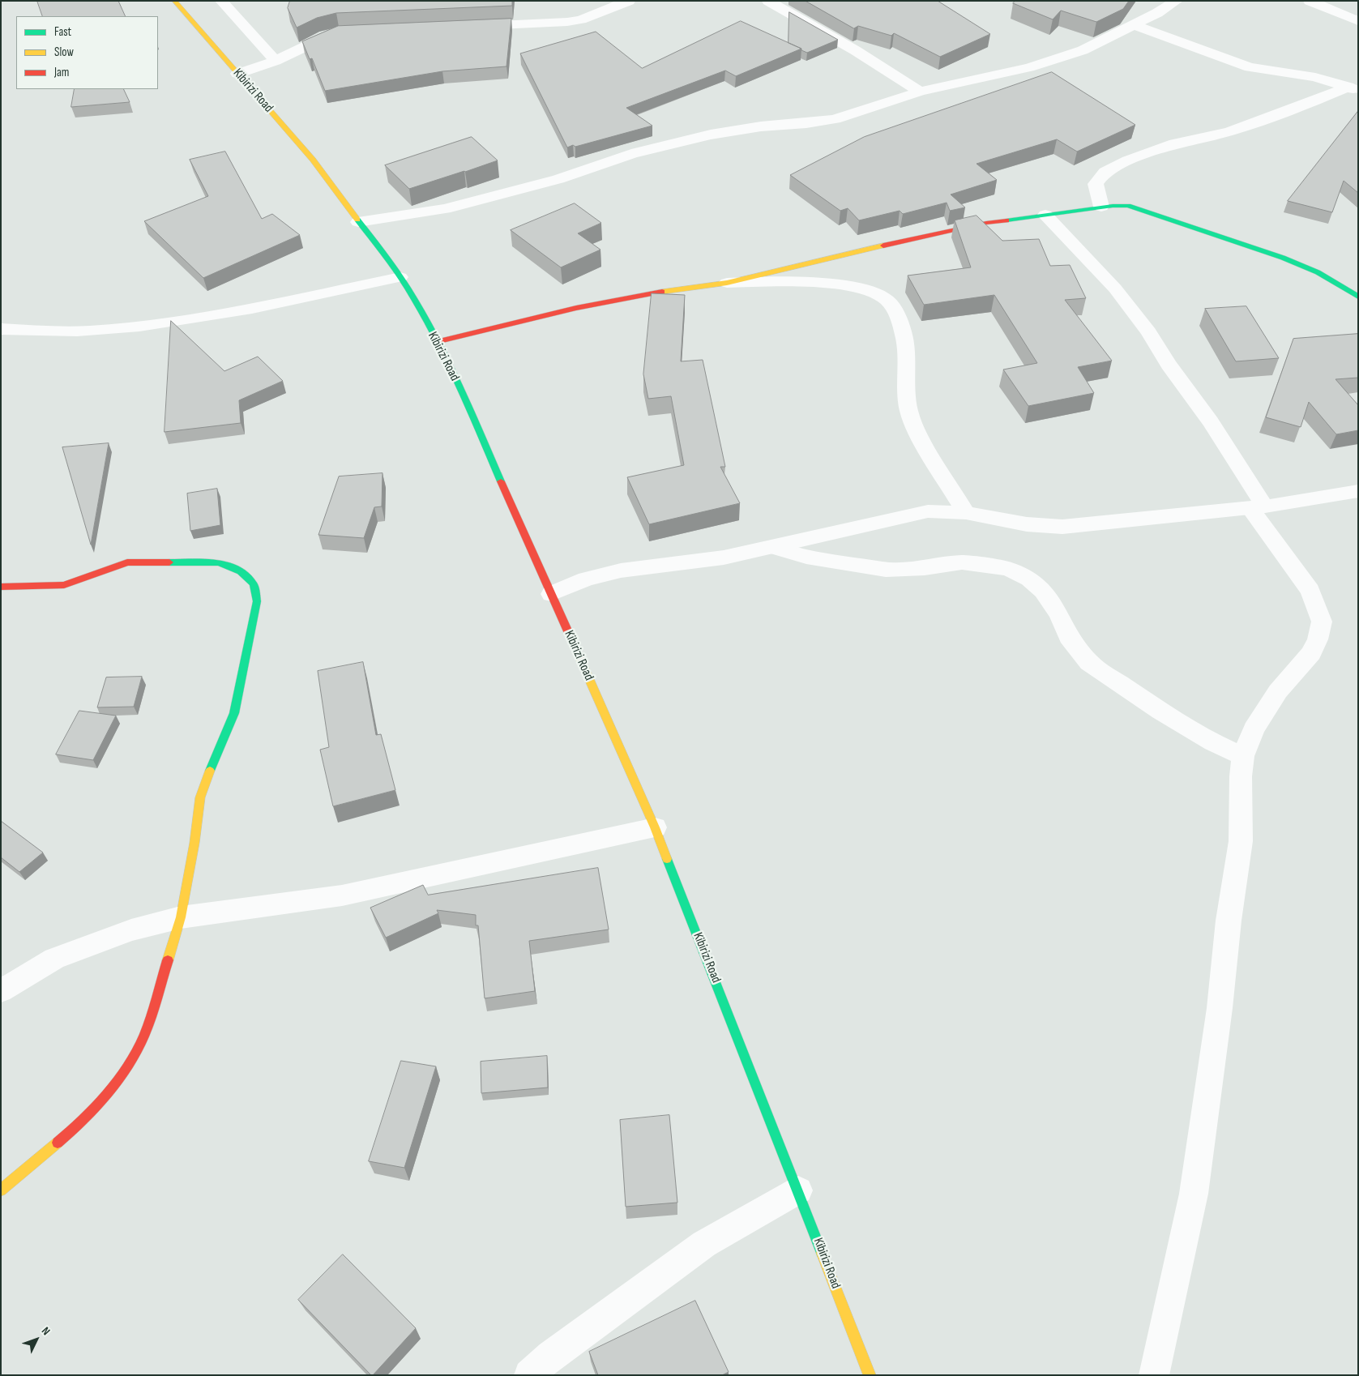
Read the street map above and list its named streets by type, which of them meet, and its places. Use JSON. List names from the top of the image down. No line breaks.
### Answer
{"streets":{"street":["Kibirizi Road"]},"legend":["Fast","Slow","Jam"],"north":"top right"}
